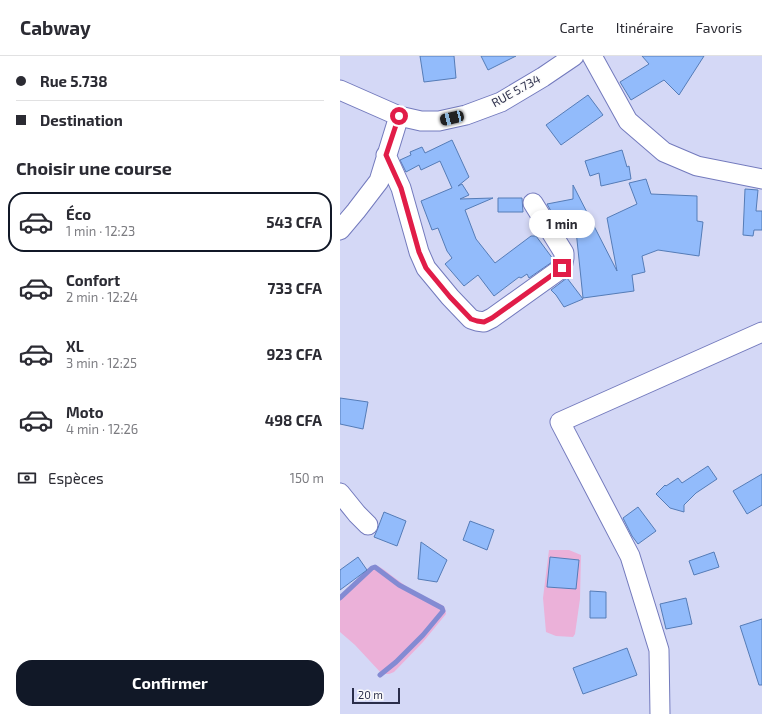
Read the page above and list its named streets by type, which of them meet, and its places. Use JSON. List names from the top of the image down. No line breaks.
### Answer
{"streets":{"street":["RUE 5.734"]},"scale_bar":"20 m","page":{"header":"Cabway","nav":["Carte","Itinéraire","Favoris"],"banner":["Rue 5.738","Destination"],"heading":"Choisir une course","list":[{"name":"Éco","note":"1 min · 12:23","value":"543 CFA"},{"name":"Confort","note":"2 min · 12:24","value":"733 CFA"},{"name":"XL","note":"3 min · 12:25","value":"923 CFA"},{"name":"Moto","note":"4 min · 12:26","value":"498 CFA"}],"bubble":"1 min","pay":["Espèces","150 m"],"buttons":"Confirmer","scale":"20 m"}}
